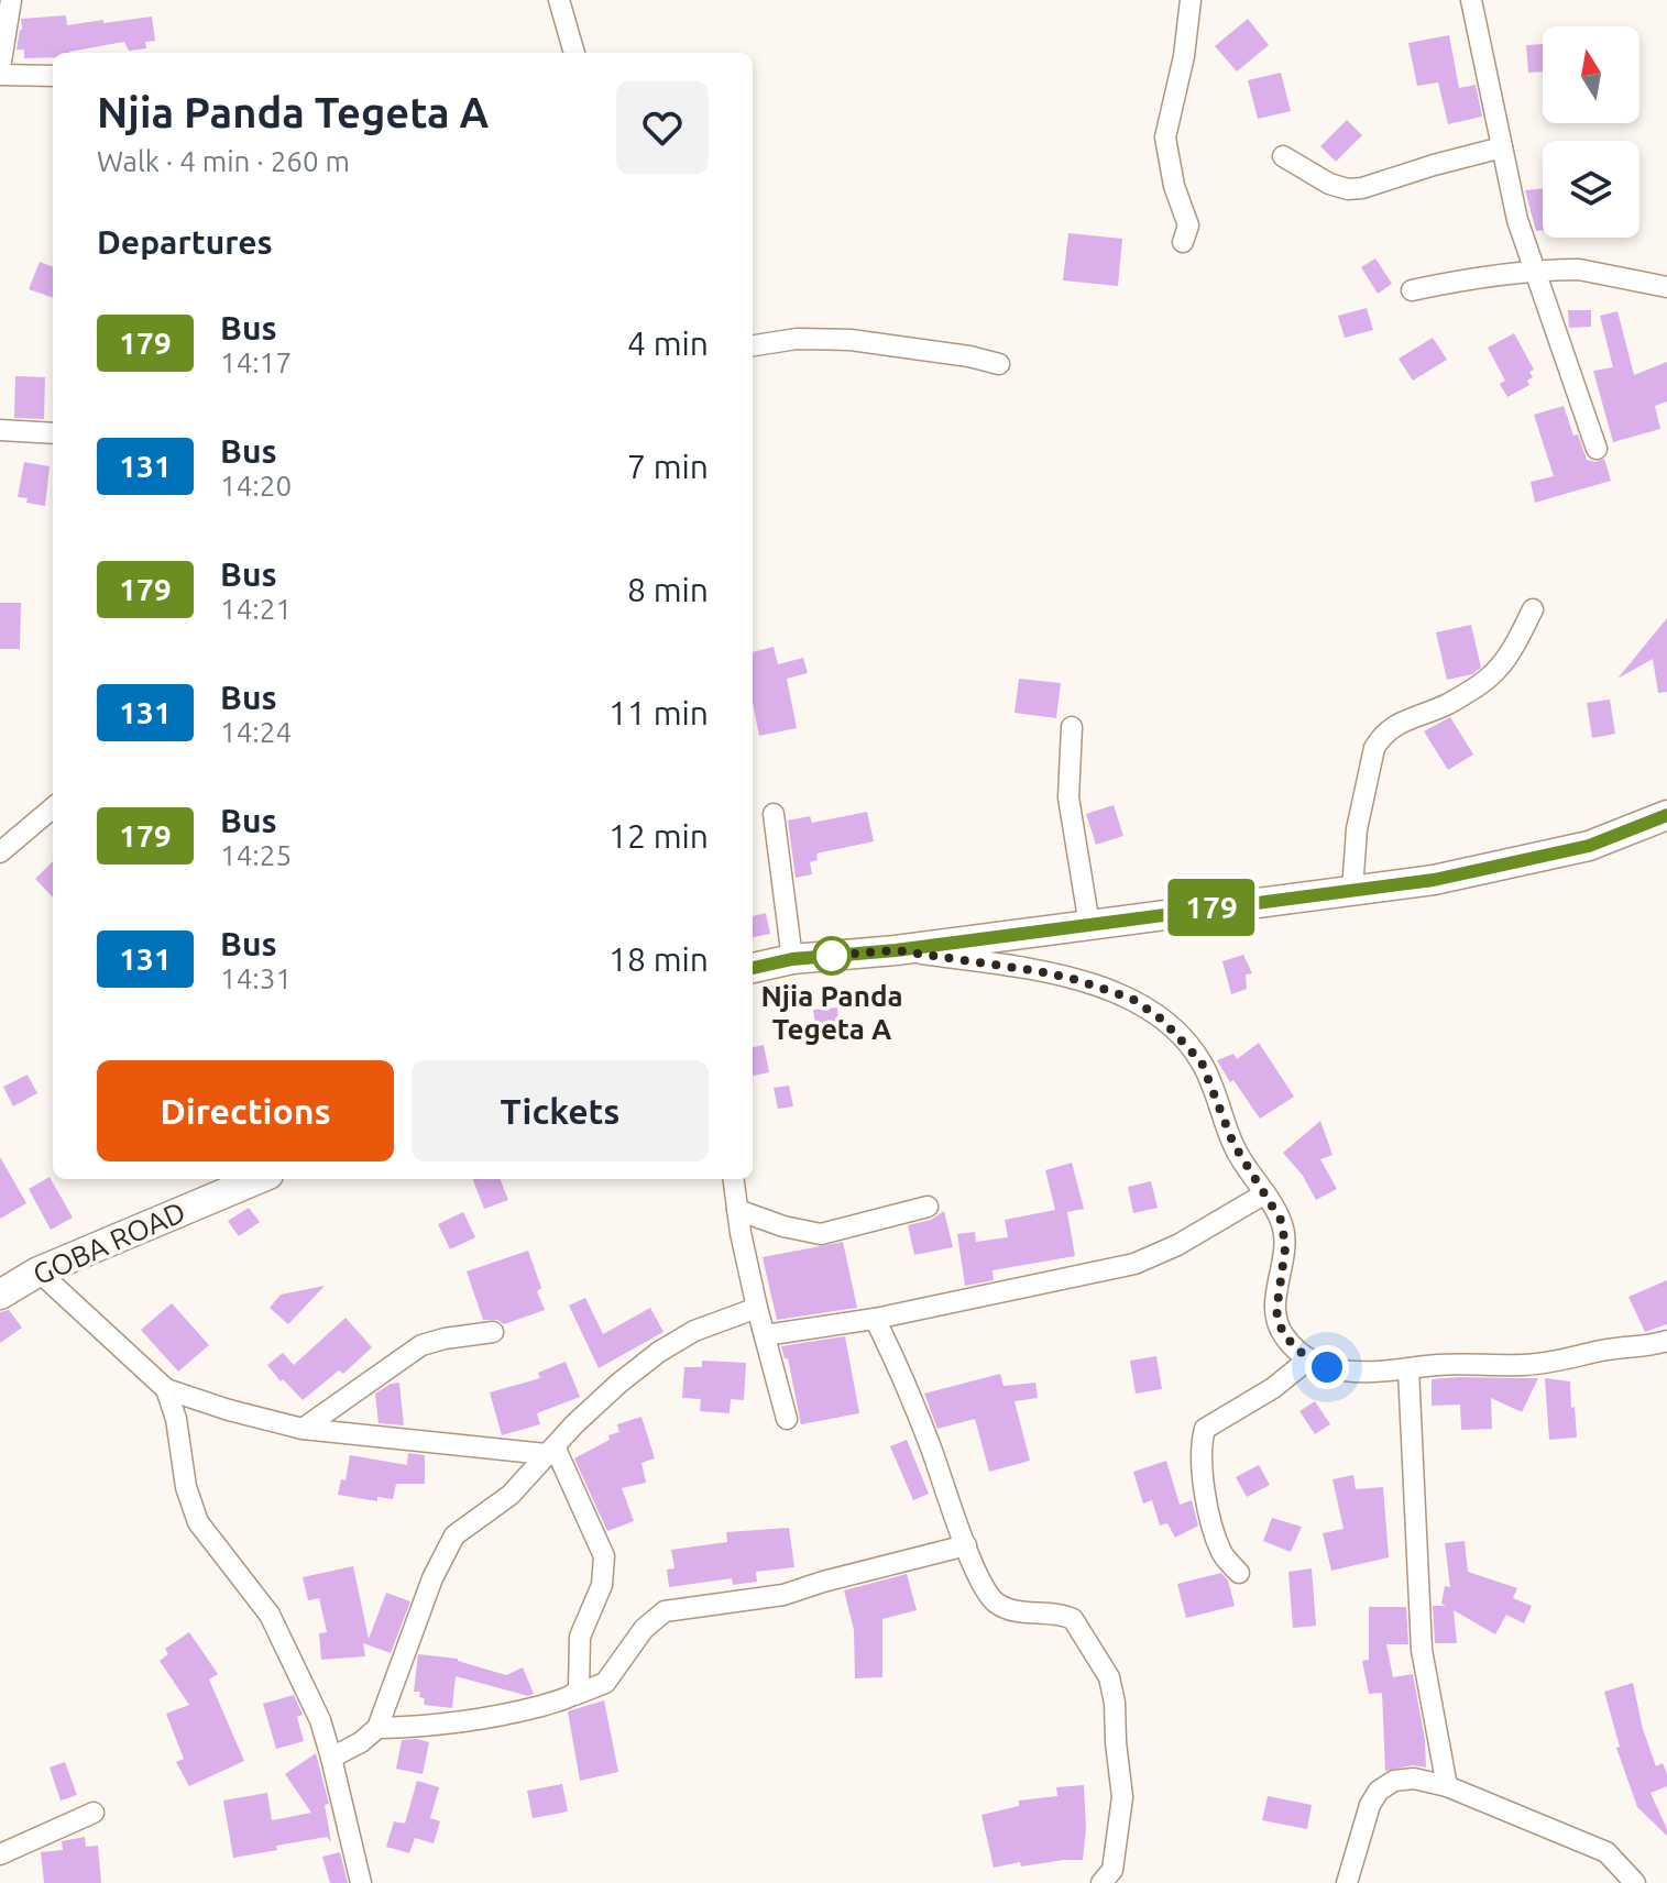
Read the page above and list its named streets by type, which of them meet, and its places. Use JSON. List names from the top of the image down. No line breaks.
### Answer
{"streets":{"main road":["GOBA ROAD"]},"places":["Njia Panda Tegeta A"],"lines":["bus line 179"],"north":"top","page":{"on_map":"179","heading":[["Njia Panda Tegeta A","Walk · 4 min · 260 m"],"Departures"],"list":[{"mark":"179","name":"Bus","note":"14:17","value":"4 min"},{"mark":"131","name":"Bus","note":"14:20","value":"7 min"},{"mark":"179","name":"Bus","note":"14:21","value":"8 min"},{"mark":"131","name":"Bus","note":"14:24","value":"11 min"},{"mark":"179","name":"Bus","note":"14:25","value":"12 min"},{"mark":"131","name":"Bus","note":"14:31","value":"18 min"}],"buttons":["Directions","Tickets"]}}
